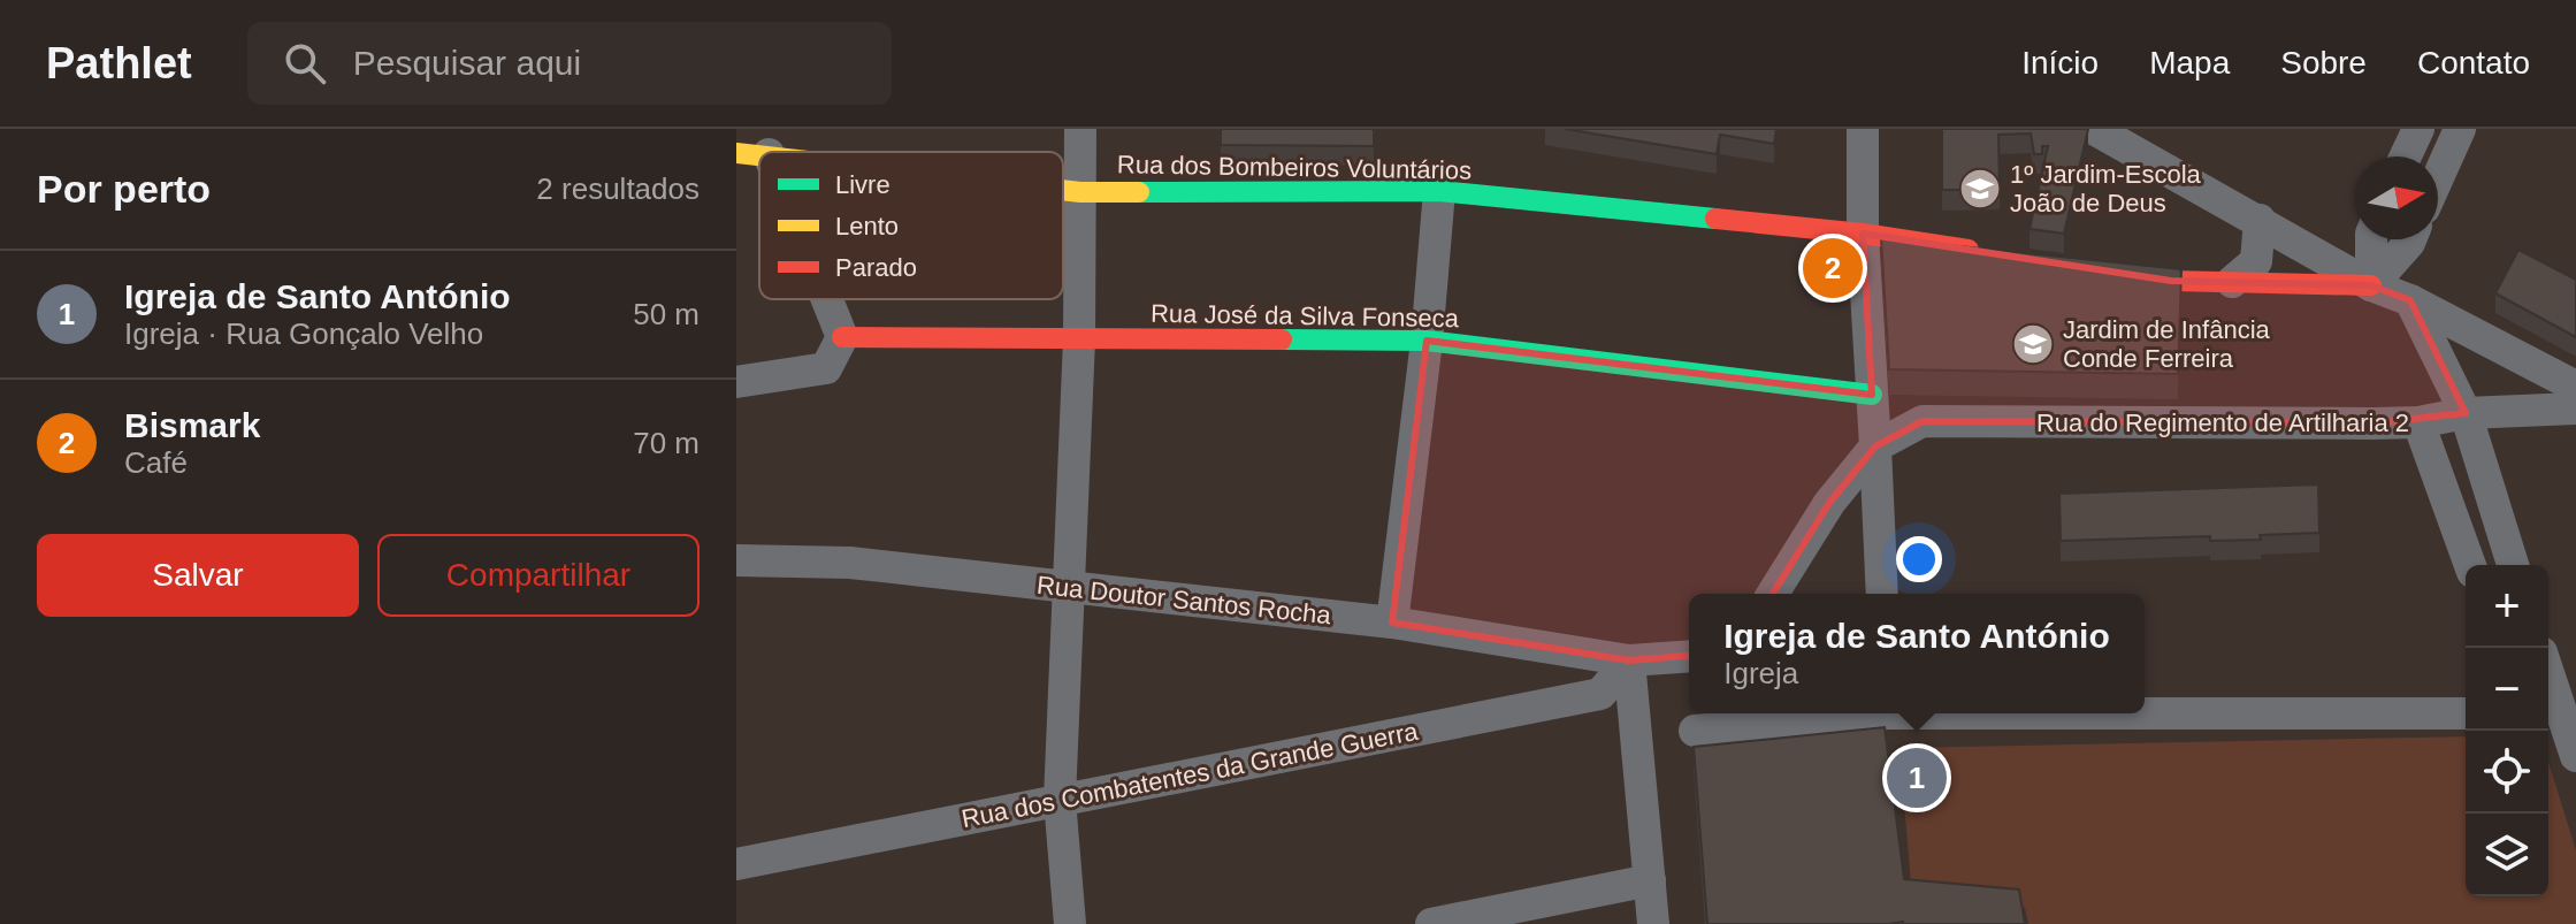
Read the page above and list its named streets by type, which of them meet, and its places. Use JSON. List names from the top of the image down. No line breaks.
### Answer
{"streets":{"street":["Rua dos Bombeiros Voluntários","Rua José da Silva Fonseca","Rua do Regimento de Artilharia 2","Rua Doutor Santos Rocha","Rua dos Combatentes da Grande Guerra"]},"crossings":[["Rua Doutor Santos Rocha","Rua dos Combatentes da Grande Guerra"]],"places":{"school or university":["1º Jardim-Escola João de Deus","Jardim de Infância Conde Ferreira"]},"legend":["Livre","Lento","Parado"],"north":"right","page":{"header":"Pathlet","search":"Pesquisar aqui","nav":["Início","Mapa","Sobre","Contato"],"heading":["Por perto","2 resultados"],"pins":["2","1"],"list":[{"mark":"1","name":"Igreja de Santo António","note":"Igreja · Rua Gonçalo Velho","value":"50 m"},{"mark":"2","name":"Bismark","note":"Café","value":"70 m"}],"buttons":["Salvar","Compartilhar"],"map_buttons":["+","−"],"popup":["Igreja de Santo António","Igreja"]}}
